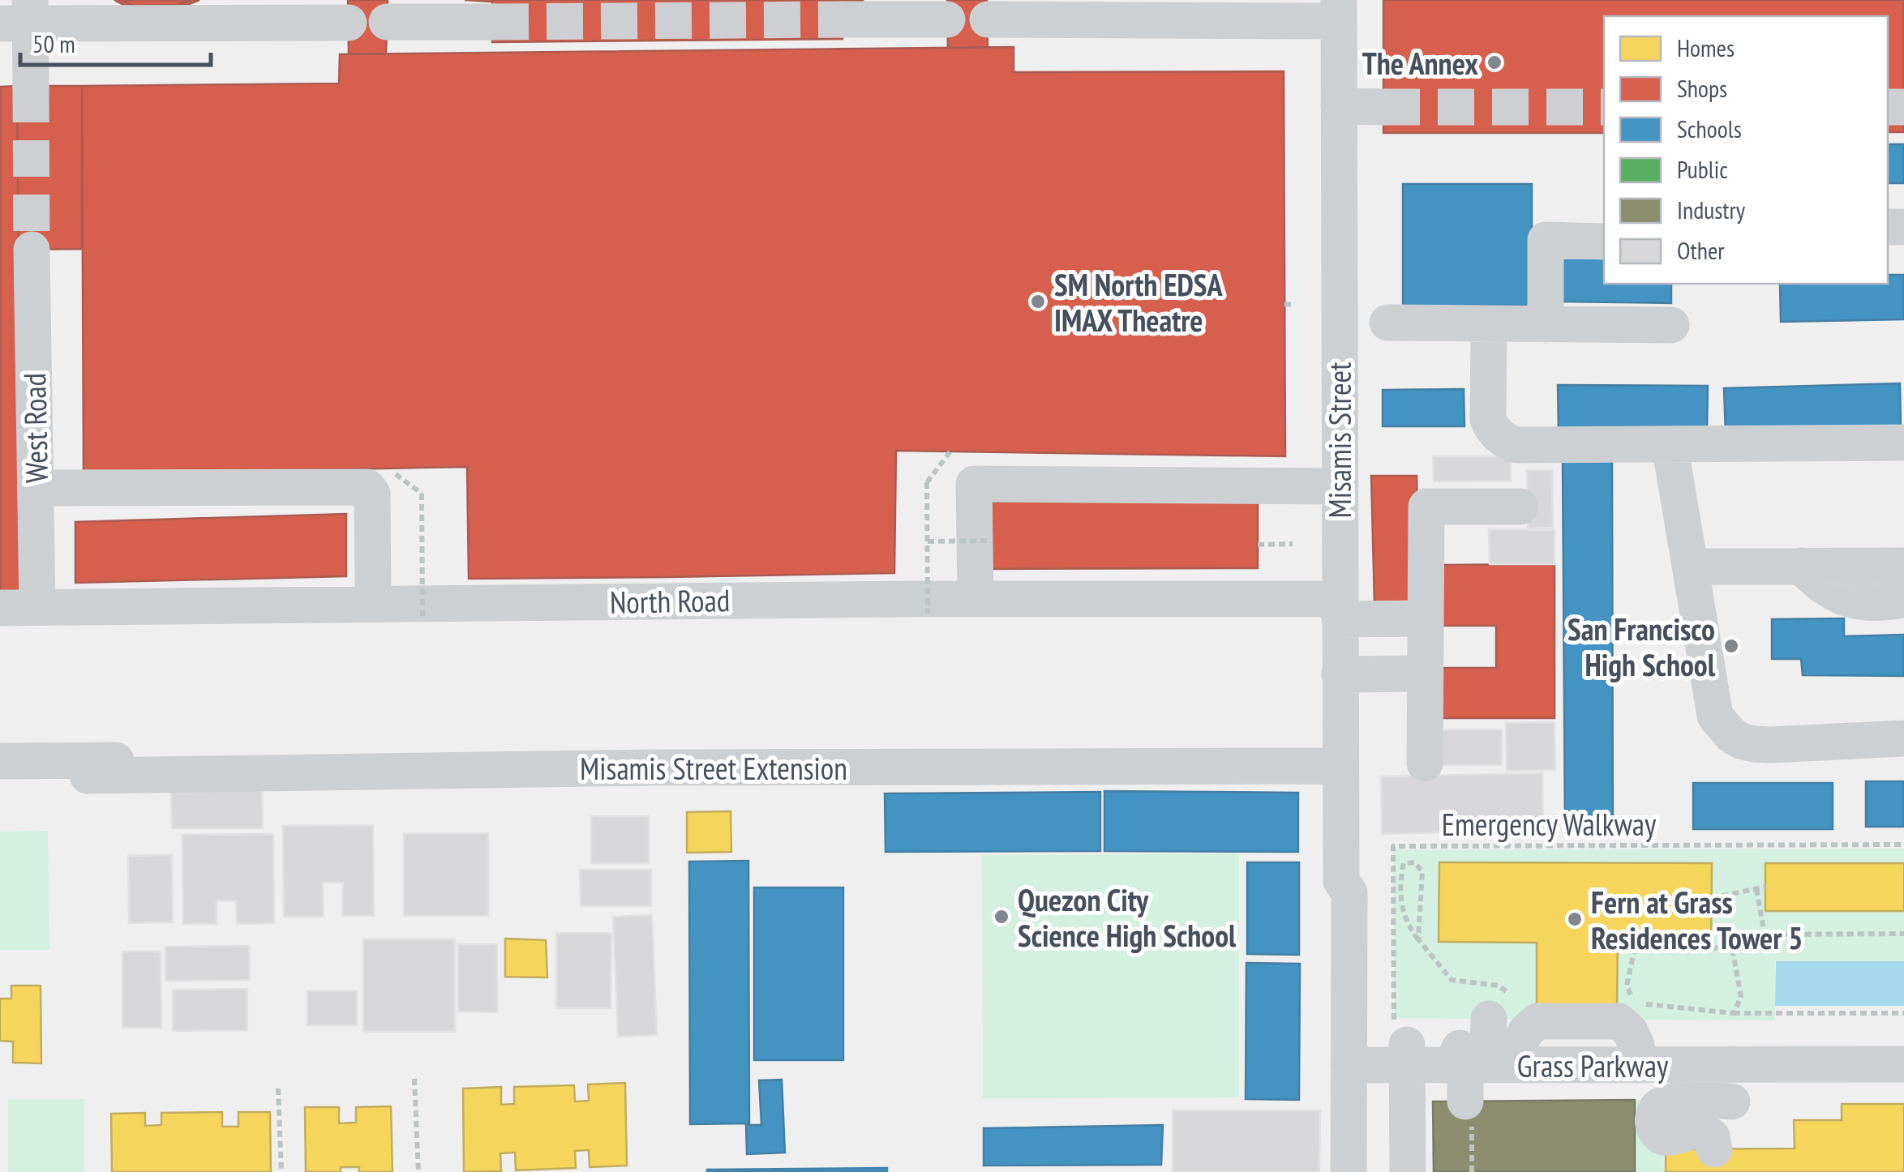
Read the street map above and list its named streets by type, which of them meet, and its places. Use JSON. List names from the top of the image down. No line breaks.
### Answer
{"streets":{"street":["West Road","Misamis Street","North Road","Misamis Street Extension","Grass Parkway"],"path":["Emergency Walkway"]},"crossings":[["West Road","North Road"],["Misamis Street","North Road"],["Misamis Street","Misamis Street Extension"],["Misamis Street","Grass Parkway"],["Emergency Walkway","Grass Parkway"]],"places":["The Annex","SM North EDSA IMAX Theatre","San Francisco High School","Quezon City Science High School","Fern at Grass Residences Tower 5"],"legend":["Homes","Shops","Schools","Public","Industry","Other"],"scale_bar":"50 m"}
